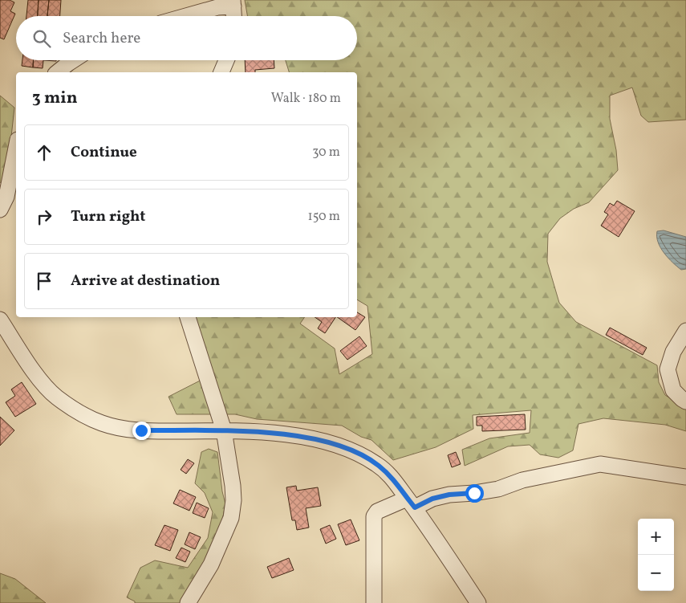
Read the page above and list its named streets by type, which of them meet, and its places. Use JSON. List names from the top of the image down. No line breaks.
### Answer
{"page":{"search":"Search here","heading":["3 min","Walk · 180 m"],"list":[["Continue","30 m"],["Turn right","150 m"],"Arrive at destination"],"map_buttons":["+","−"]}}
